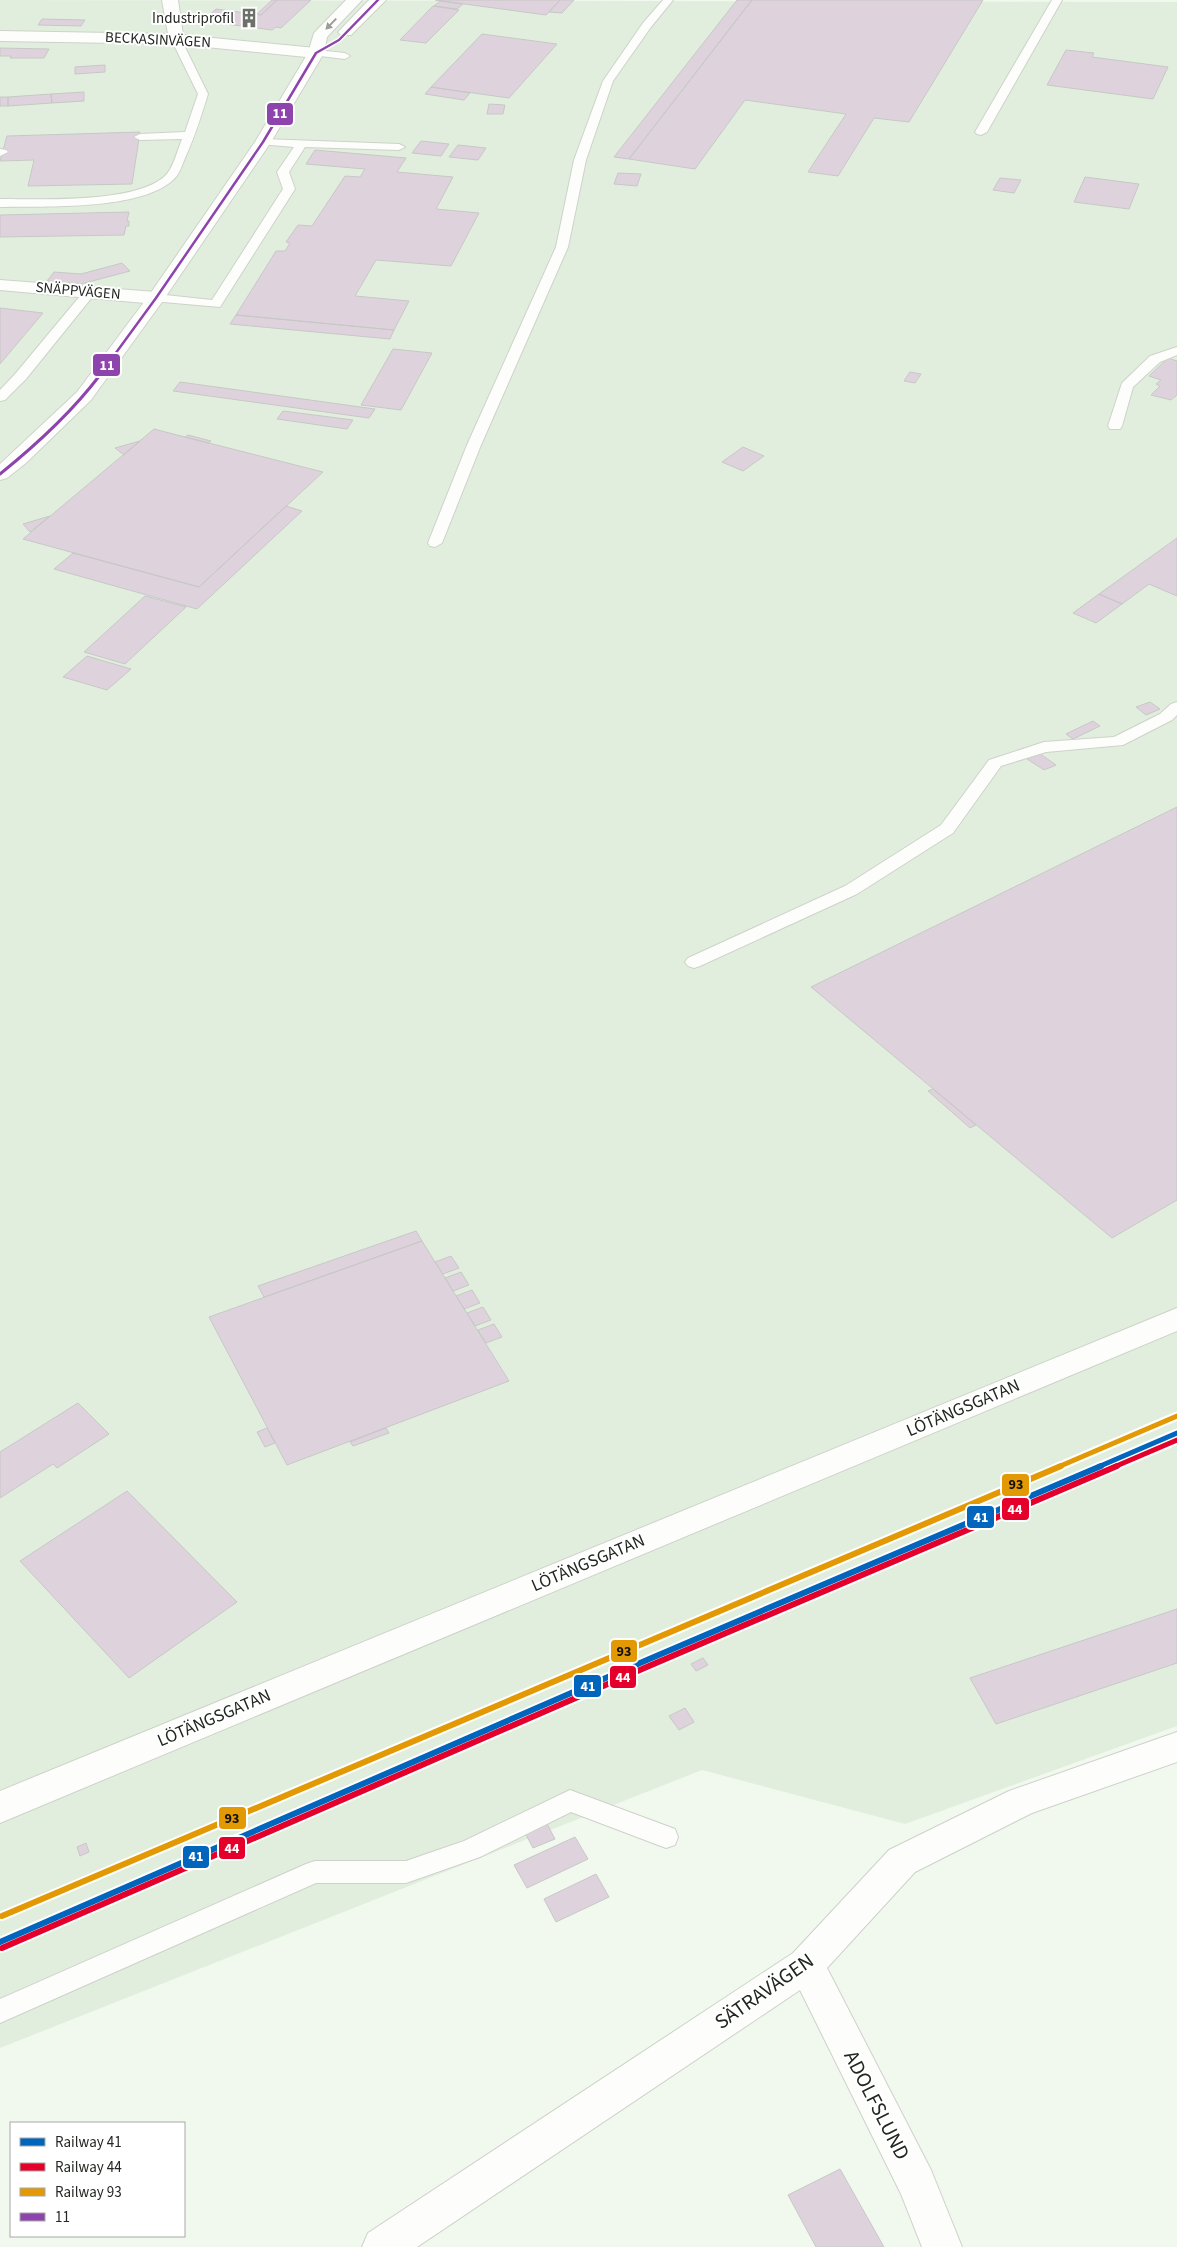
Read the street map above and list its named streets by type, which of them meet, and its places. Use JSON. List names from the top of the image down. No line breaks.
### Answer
{"streets":{"street":["BECKASINVÄGEN","SNÄPPVÄGEN","LÖTÄNGSGATAN","SÄTRAVÄGEN","ADOLFSLUND"]},"crossings":[["SÄTRAVÄGEN","ADOLFSLUND"]],"places":{"building":["Industriprofil"]},"lines":["transit line 11","rail line 93","rail line 41","rail line 44"],"legend":["Railway 41","Railway 44","Railway 93","11"]}
